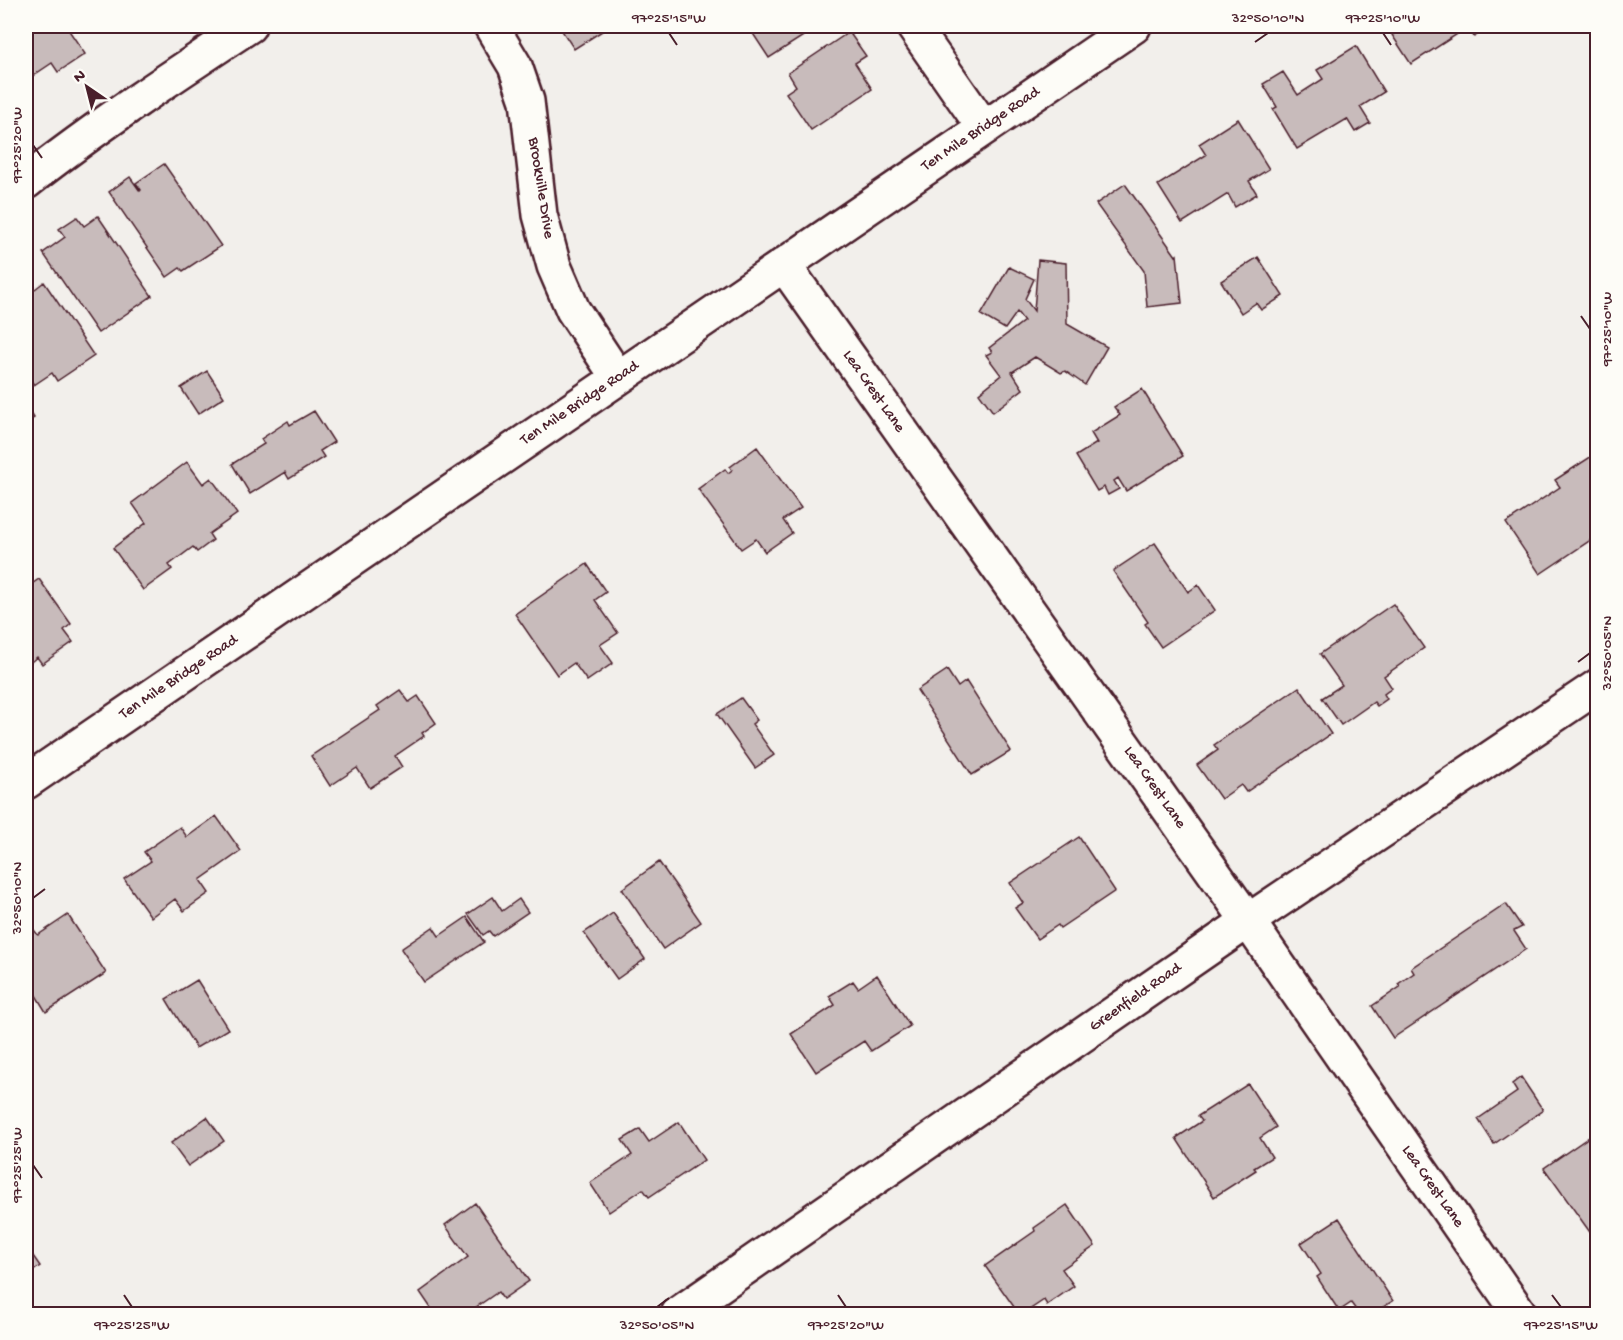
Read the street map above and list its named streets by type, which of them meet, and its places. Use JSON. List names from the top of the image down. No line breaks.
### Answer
{"streets":{"street":["Ten Mile Bridge Road","Brookville Drive","Lea Crest Lane","Greenfield Road"]},"crossings":[["Ten Mile Bridge Road","Brookville Drive"],["Ten Mile Bridge Road","Lea Crest Lane"],["Lea Crest Lane","Greenfield Road"]],"north":"top left","coordinates":["97°25'15\"W","32°50'10\"N","97°25'10\"W","97°25'20\"W","32°50'05\"N","97°25'25\"W"]}
